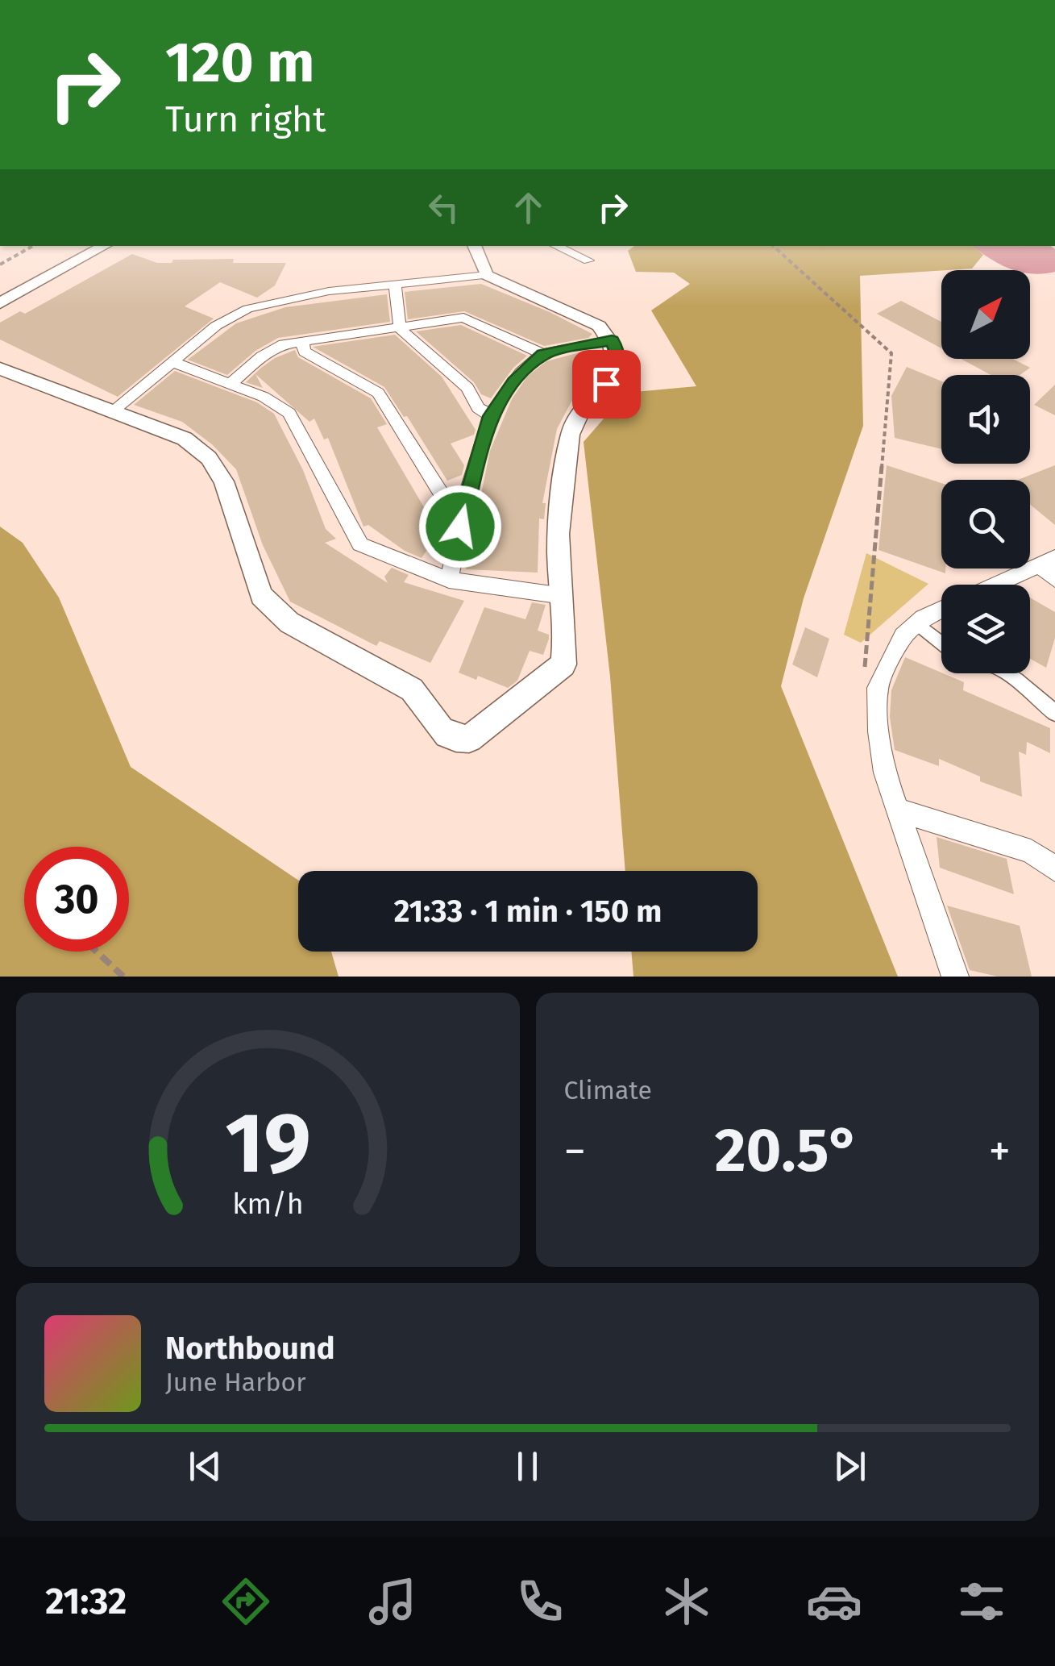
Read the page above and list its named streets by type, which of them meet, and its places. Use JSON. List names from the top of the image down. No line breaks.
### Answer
{"north":"top right","page":{"turn":["120 m","Turn right"],"limit":"30","trip":"21:33 · 1 min · 150 m","tile":"Climate","heat":["−","20.5°","+"],"song":["Northbound","June Harbor"],"tabs":"21:32","gauge":["19","km/h"]}}
